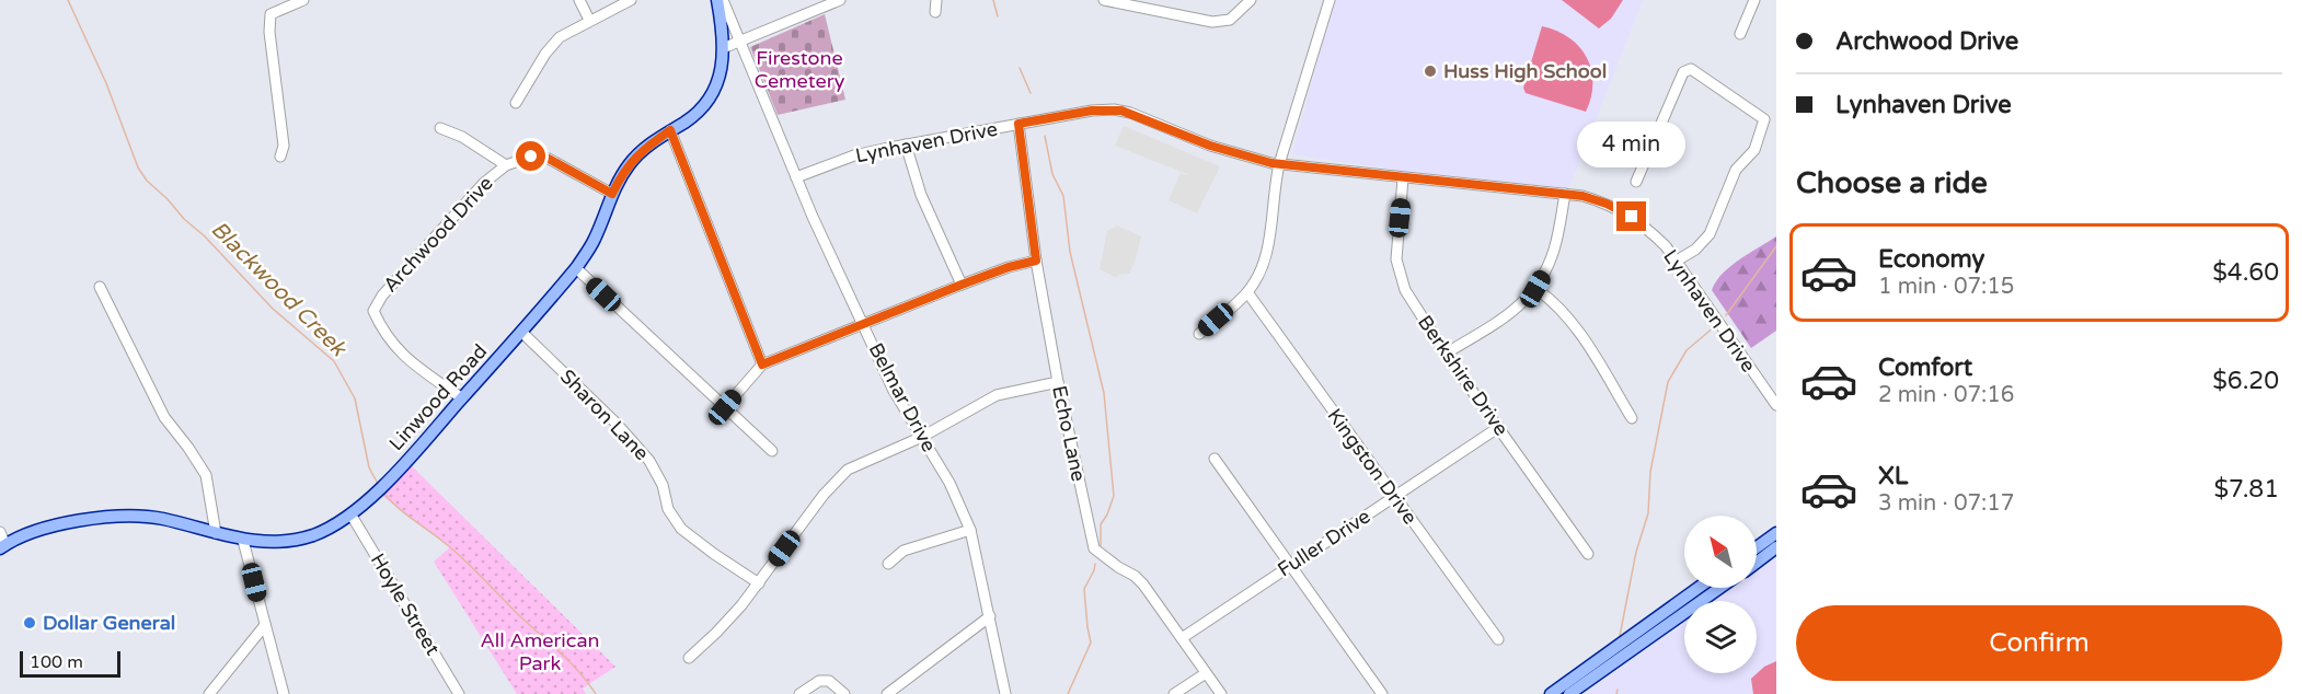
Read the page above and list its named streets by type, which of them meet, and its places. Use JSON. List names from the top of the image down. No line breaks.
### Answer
{"streets":{"main road":["Linwood Road"],"street":["Lynhaven Drive","Archwood Drive","Berkshire Drive","Belmar Drive","Sharon Lane","Echo Lane","Kingston Drive","Fuller Drive","Hoyle Street"]},"crossings":[["Lynhaven Drive","Berkshire Drive"],["Lynhaven Drive","Belmar Drive"],["Lynhaven Drive","Echo Lane"],["Archwood Drive","Linwood Road"],["Berkshire Drive","Fuller Drive"],["Linwood Road","Sharon Lane"],["Linwood Road","Hoyle Street"],["Echo Lane","Fuller Drive"],["Kingston Drive","Fuller Drive"]],"water":["Blackwood Creek"],"parks":["Firestone Cemetery","All American Park"],"places":["Huss High School","Dollar General"],"scale_bar":"100 m","north":"top left","page":{"banner":["Archwood Drive","Lynhaven Drive"],"bubble":"4 min","heading":"Choose a ride","list":[{"name":"Economy","note":"1 min · 07:15","value":"$4.60"},{"name":"Comfort","note":"2 min · 07:16","value":"$6.20"},{"name":"XL","note":"3 min · 07:17","value":"$7.81"}],"buttons":"Confirm","scale":"100 m"}}
